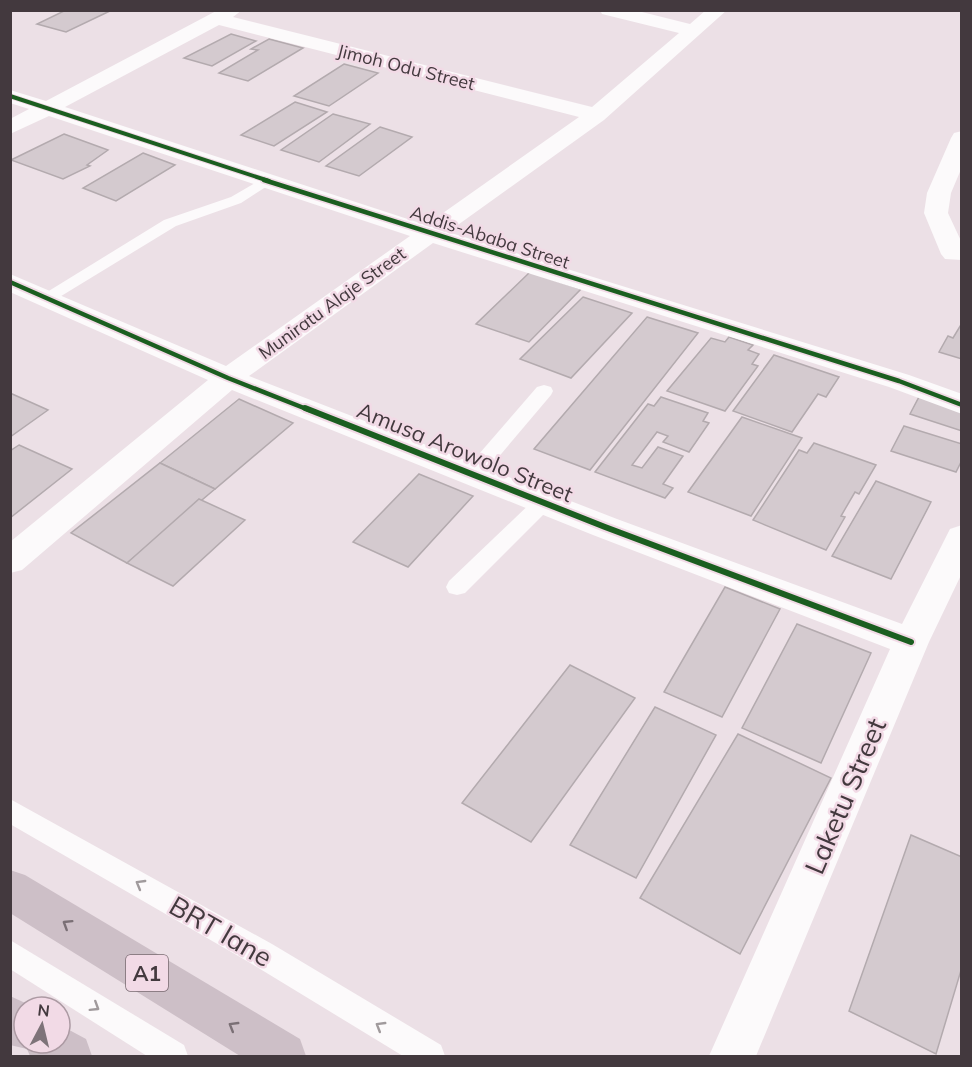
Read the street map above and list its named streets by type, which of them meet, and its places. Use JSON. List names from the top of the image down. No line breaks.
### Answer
{"streets":{"highway":["A1"],"street":["Jimoh Odu Street","Addis-Ababa Street","Muniratu Alaje Street","Amusa Arowolo Street","Laketu Street"],"lane":["BRT lane"]},"crossings":[["Jimoh Odu Street","Addis-Ababa Street"],["Jimoh Odu Street","Muniratu Alaje Street"],["Addis-Ababa Street","Muniratu Alaje Street"],["Muniratu Alaje Street","Amusa Arowolo Street"],["Amusa Arowolo Street","Laketu Street"]],"north":"top"}
